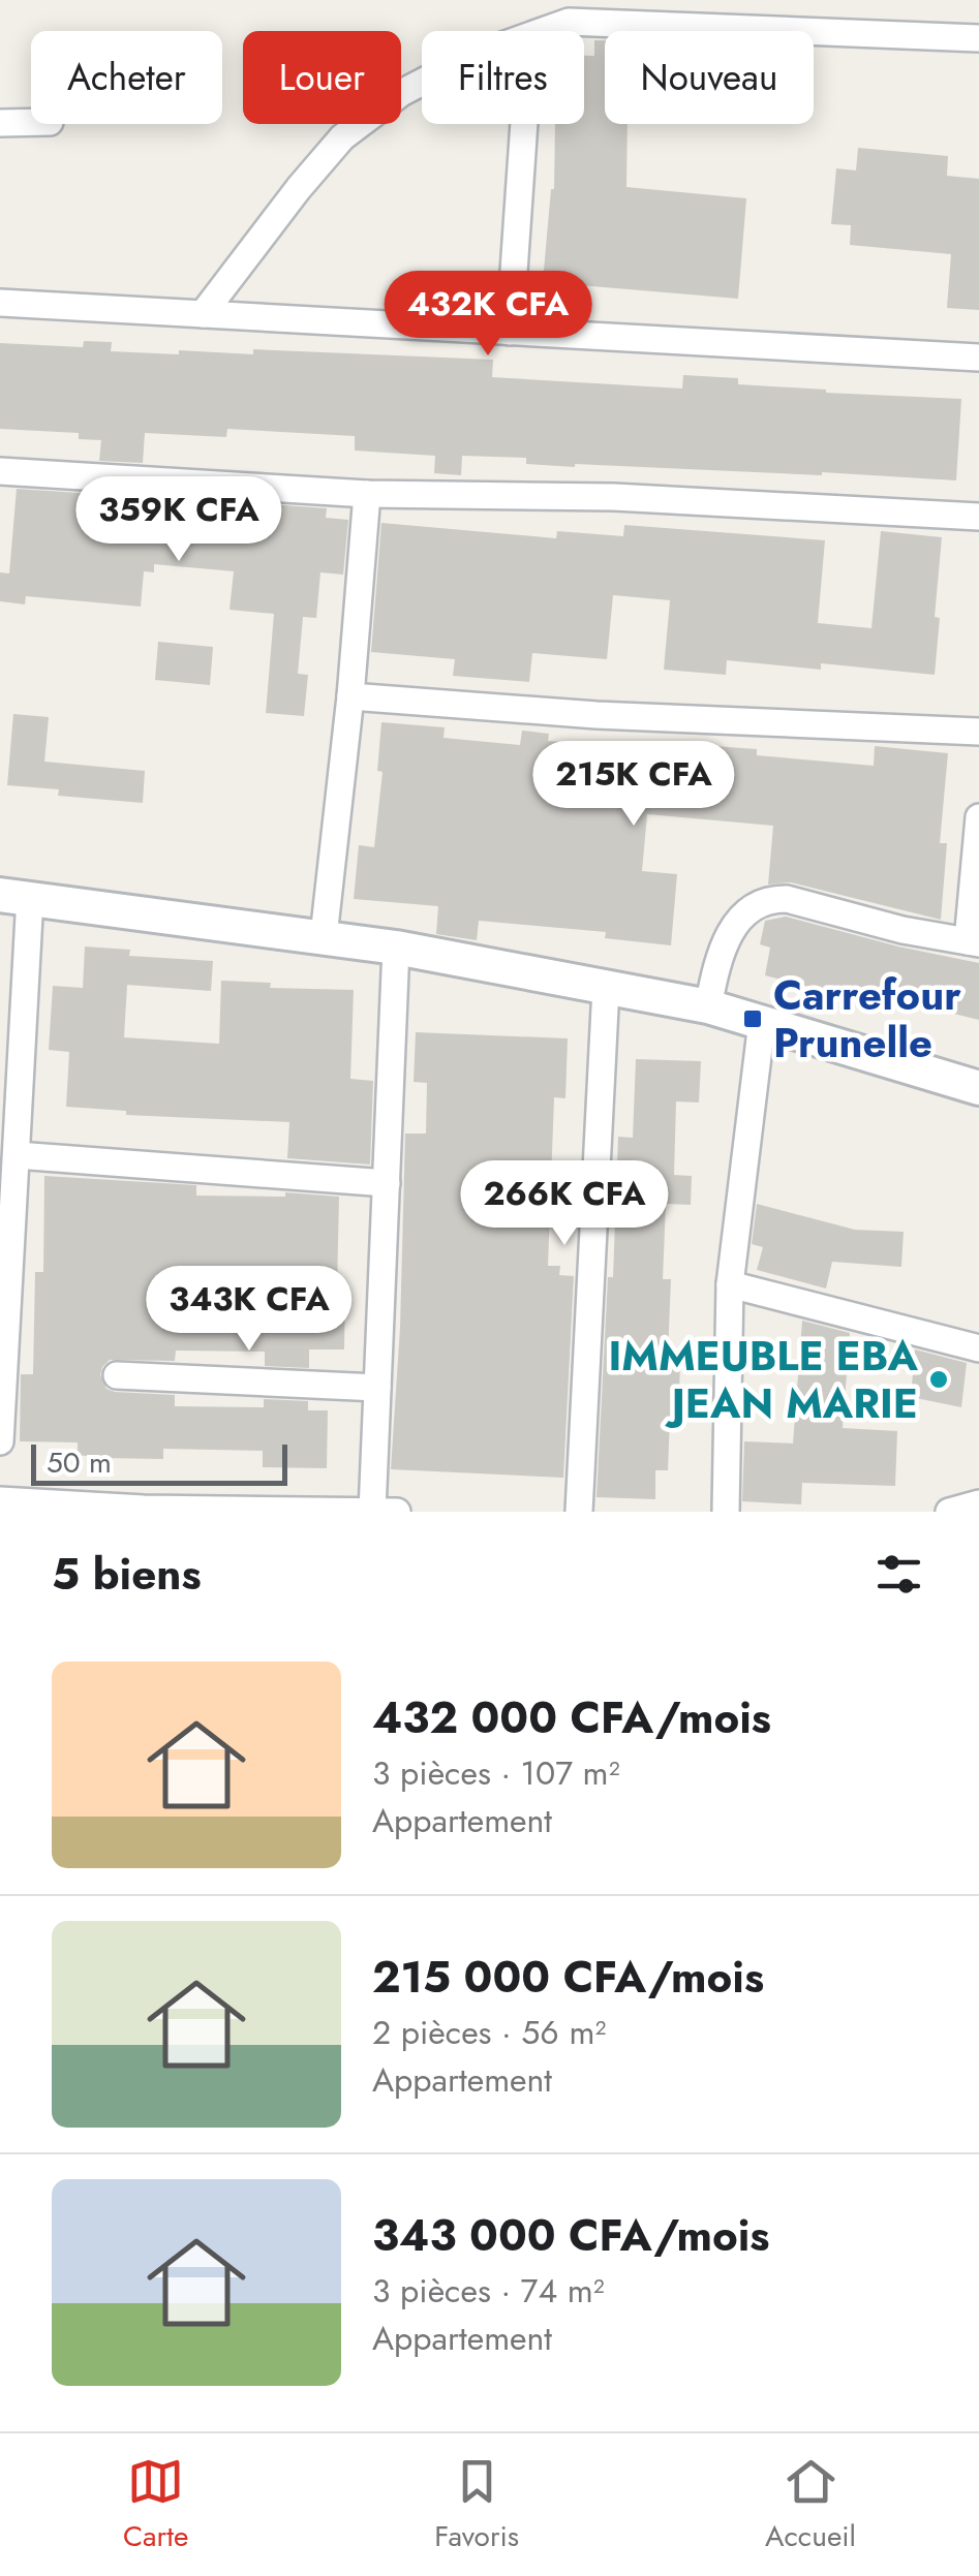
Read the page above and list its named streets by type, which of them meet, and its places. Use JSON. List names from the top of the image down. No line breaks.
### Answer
{"places":{"transit":["Carrefour Prunelle"],"other":["IMMEUBLE EBA JEAN MARIE"]},"scale_bar":"50 m","page":{"chip":["Acheter","Louer","Filtres","Nouveau"],"price":["432K CFA","359K CFA","215K CFA","266K CFA","343K CFA"],"scale":"50 m","heading":"5 biens","list":[{"name":"432 000 CFA/mois","note":"3 pièces · 107 m² · Appartement"},{"name":"215 000 CFA/mois","note":"2 pièces · 56 m² · Appartement"},{"name":"343 000 CFA/mois","note":"3 pièces · 74 m² · Appartement"}],"tabs":["Carte","Favoris","Accueil"]}}
